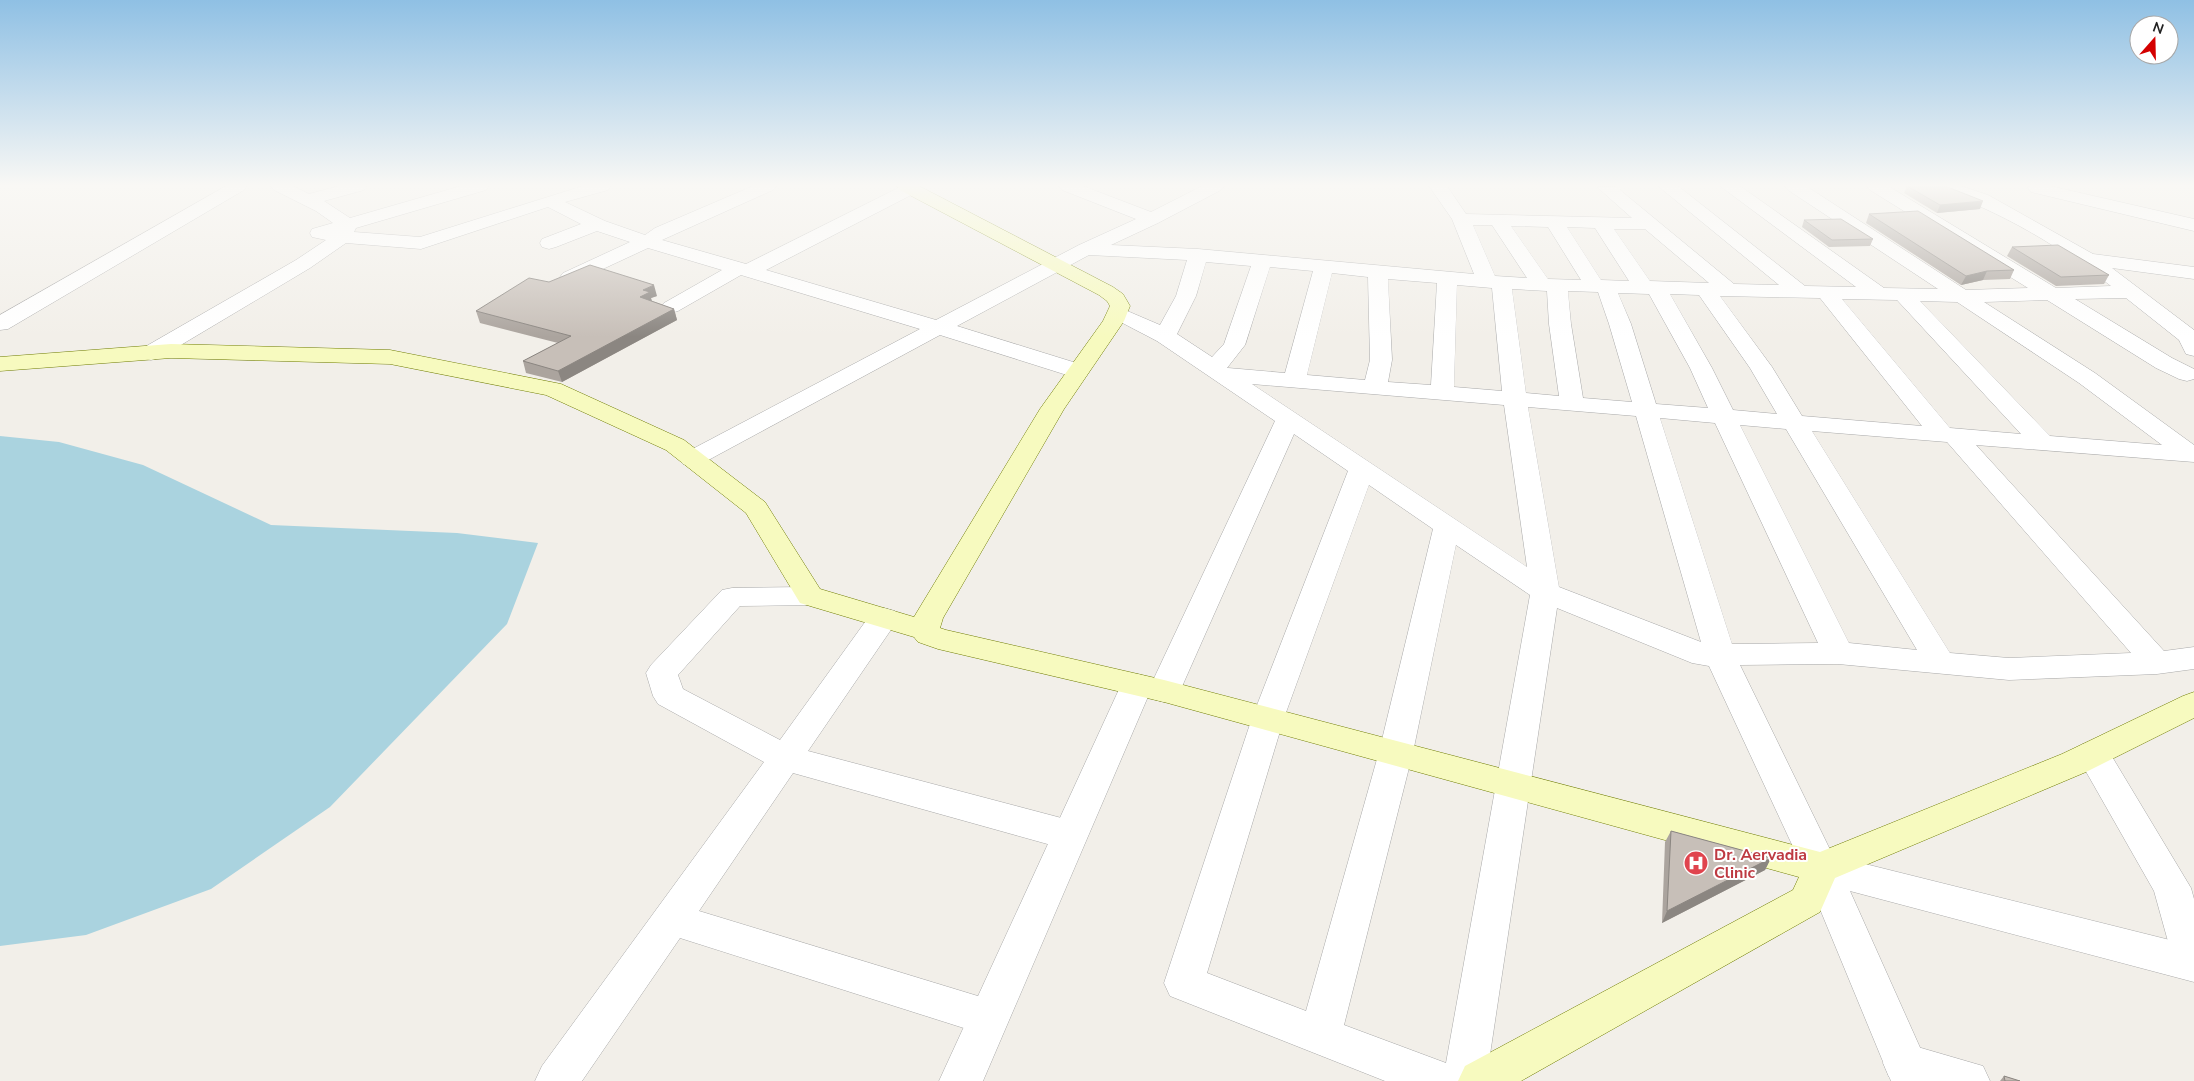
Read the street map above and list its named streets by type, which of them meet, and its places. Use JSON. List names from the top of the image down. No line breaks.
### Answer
{"places":{"hospital":["Dr. Aervadia Clinic"]},"north":"top"}
